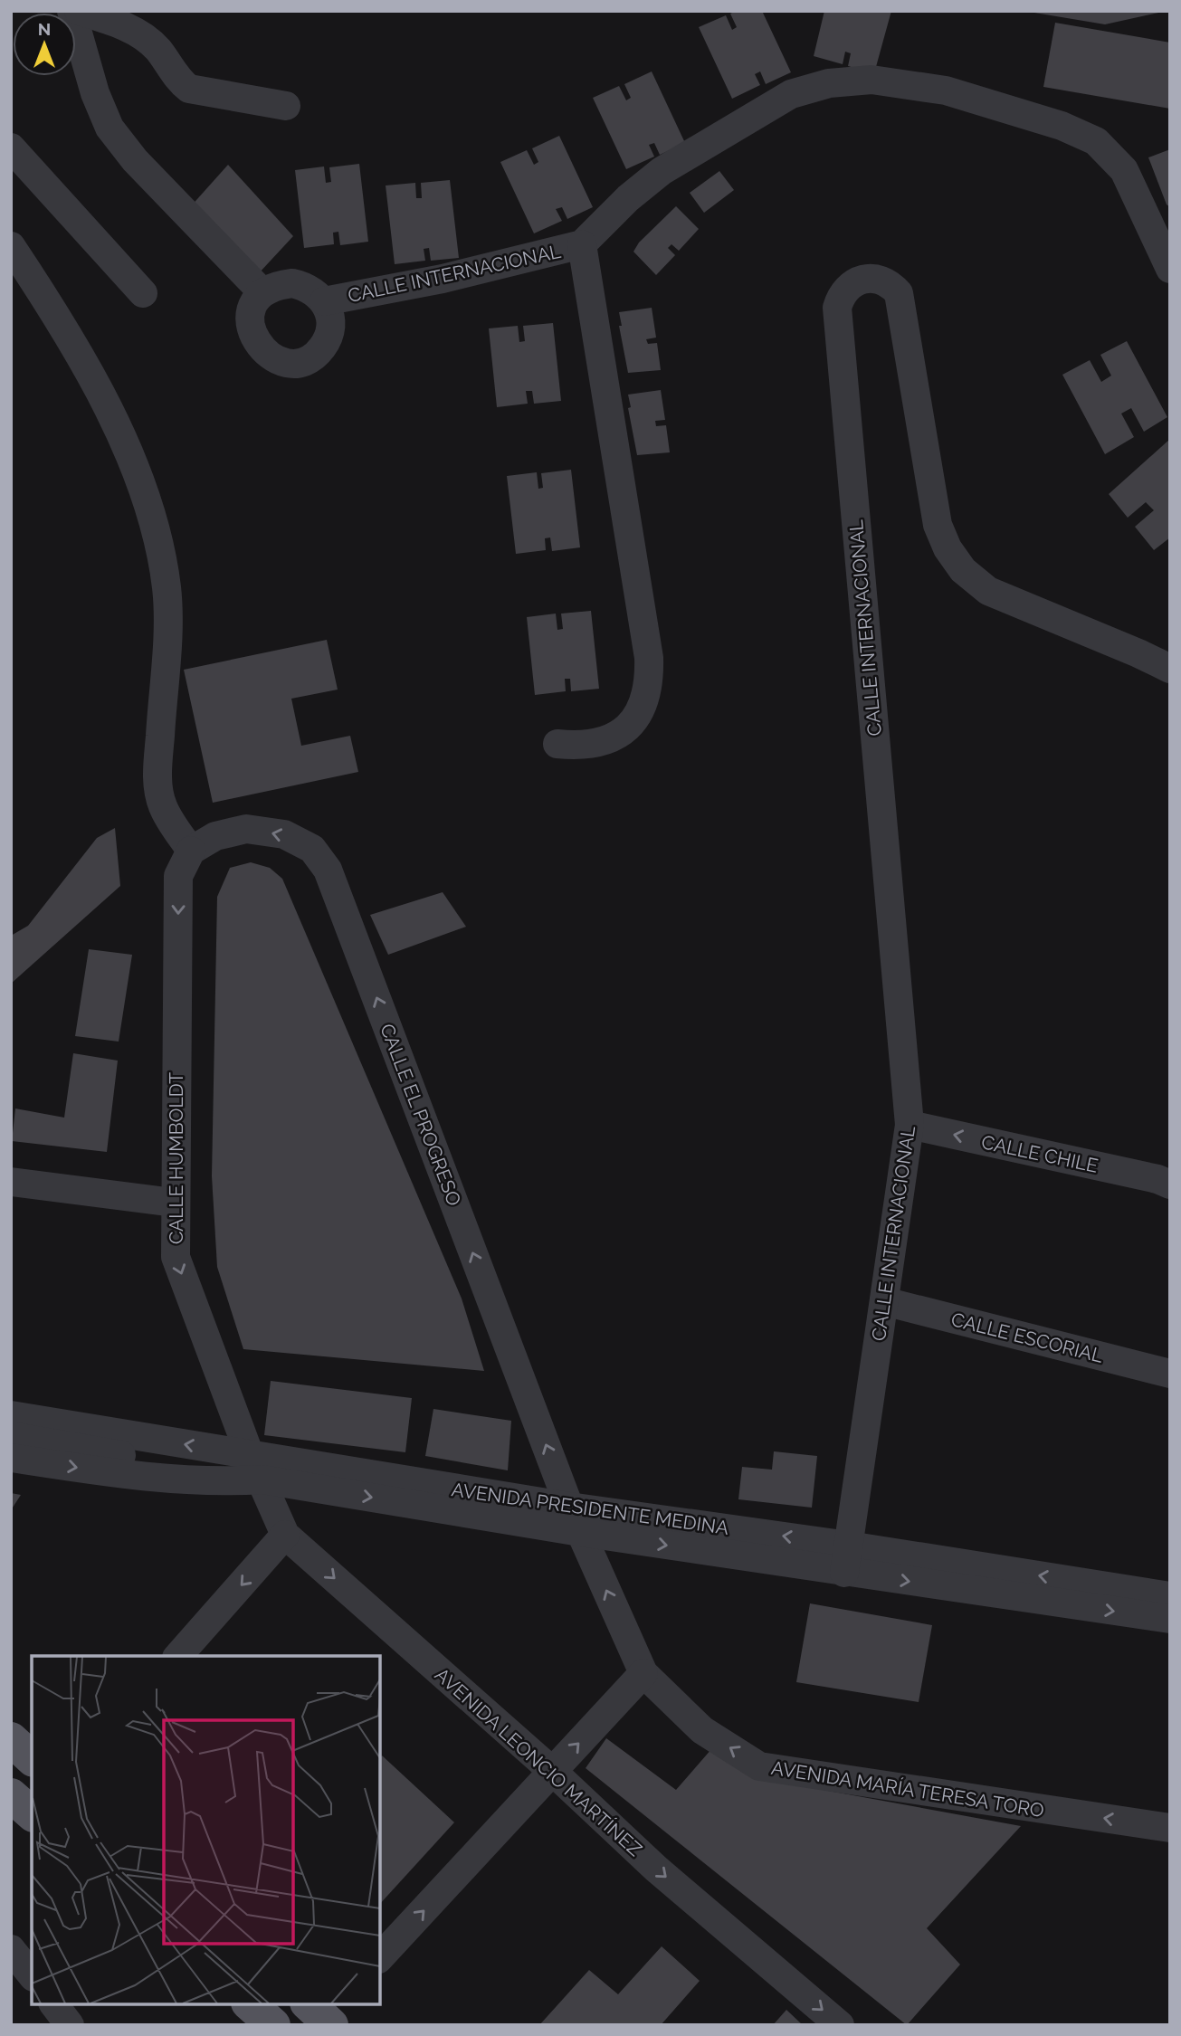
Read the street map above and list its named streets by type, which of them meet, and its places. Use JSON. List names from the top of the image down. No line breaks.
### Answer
{"streets":{"street":["CALLE INTERNACIONAL","CALLE EL PROGRESO","CALLE CHILE","CALLE HUMBOLDT","CALLE ESCORIAL","AVENIDA PRESIDENTE MEDINA","AVENIDA LEONCIO MARTÍNEZ","AVENIDA MARÍA TERESA TORO"]},"crossings":[["CALLE INTERNACIONAL","CALLE CHILE"],["CALLE INTERNACIONAL","CALLE ESCORIAL"],["CALLE INTERNACIONAL","AVENIDA PRESIDENTE MEDINA"],["CALLE EL PROGRESO","CALLE HUMBOLDT"],["CALLE EL PROGRESO","AVENIDA PRESIDENTE MEDINA"],["CALLE EL PROGRESO","AVENIDA MARÍA TERESA TORO"],["CALLE HUMBOLDT","AVENIDA PRESIDENTE MEDINA"],["CALLE HUMBOLDT","AVENIDA LEONCIO MARTÍNEZ"],["AVENIDA PRESIDENTE MEDINA","AVENIDA LEONCIO MARTÍNEZ"],["AVENIDA PRESIDENTE MEDINA","AVENIDA MARÍA TERESA TORO"]],"one_way":["CALLE EL PROGRESO","CALLE CHILE","CALLE HUMBOLDT","AVENIDA LEONCIO MARTÍNEZ","AVENIDA MARÍA TERESA TORO"],"north":"top"}
